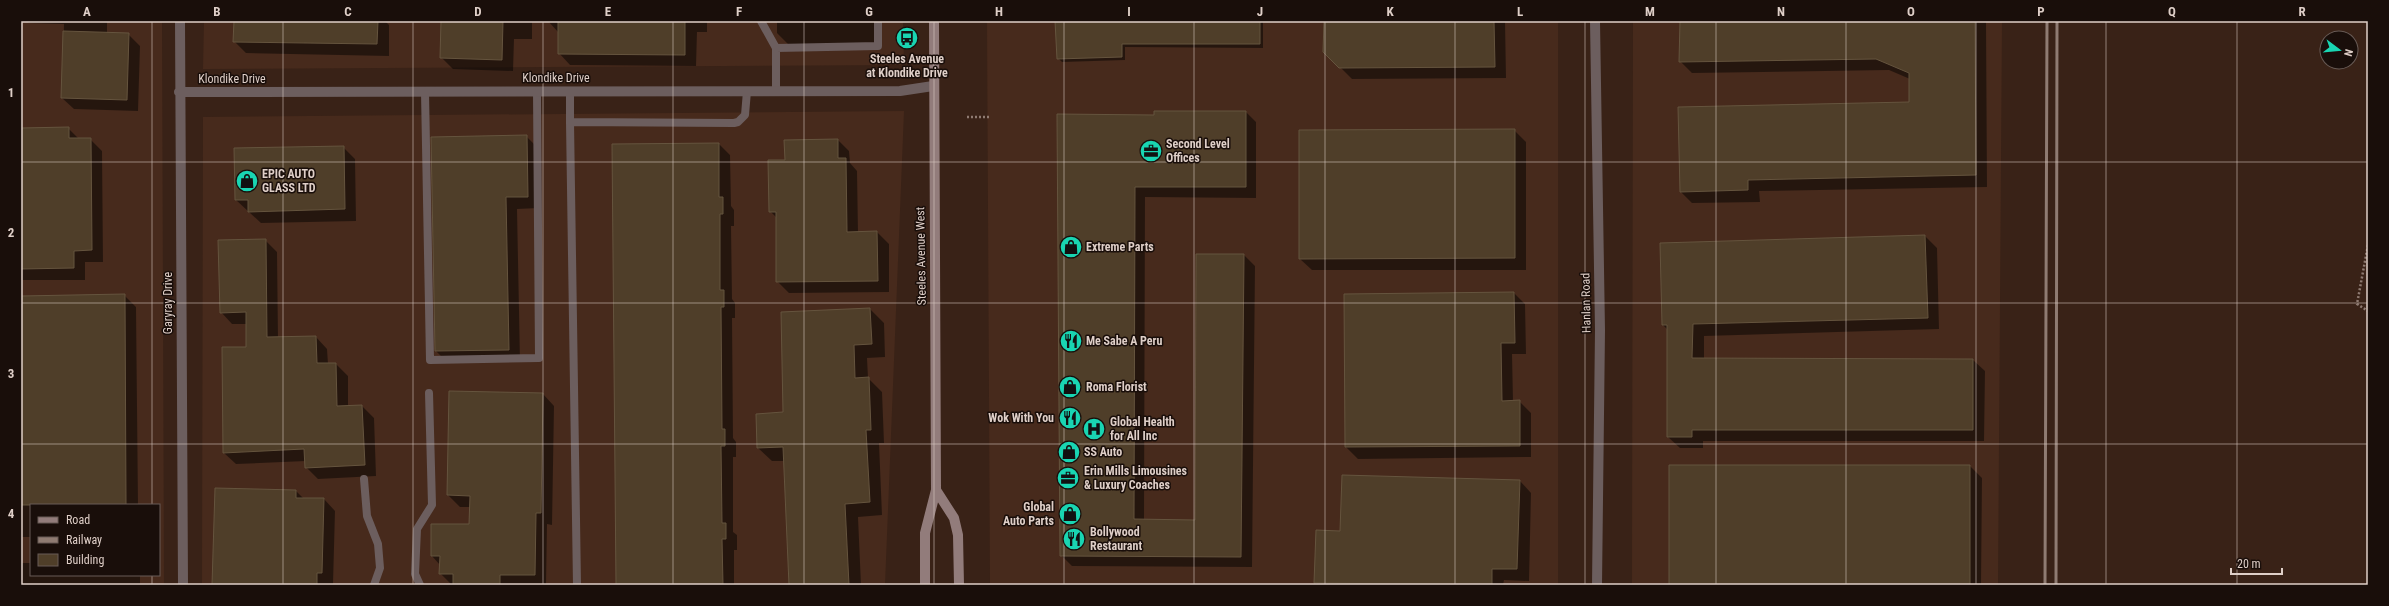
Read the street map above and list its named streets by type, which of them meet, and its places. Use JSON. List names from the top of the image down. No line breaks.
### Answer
{"streets":{"main road":["Steeles Avenue West"],"street":["Klondike Drive","Garyray Drive","Hanlan Road"]},"crossings":[["Klondike Drive","Steeles Avenue West"],["Klondike Drive","Garyray Drive"]],"places":{"bus stop":["Steeles Avenue at Klondike Drive"],"office":["Second Level Offices","Erin Mills Limousines & Luxury Coaches"],"shop":["EPIC AUTO GLASS LTD","Extreme Parts","Roma Florist","SS Auto","Global Auto Parts"],"restaurant":["Me Sabe A Peru","Wok With You","Bollywood Restaurant"],"hospital":["Global Health for All Inc"]},"legend":["Road","Railway","Building"],"scale_bar":"20 m","north":"right","grid":{"columns":["A","B","C","D","E","F","G","H","I","J","K","L","M","N","O","P","Q","R"],"rows":["1","2","3","4"]}}
